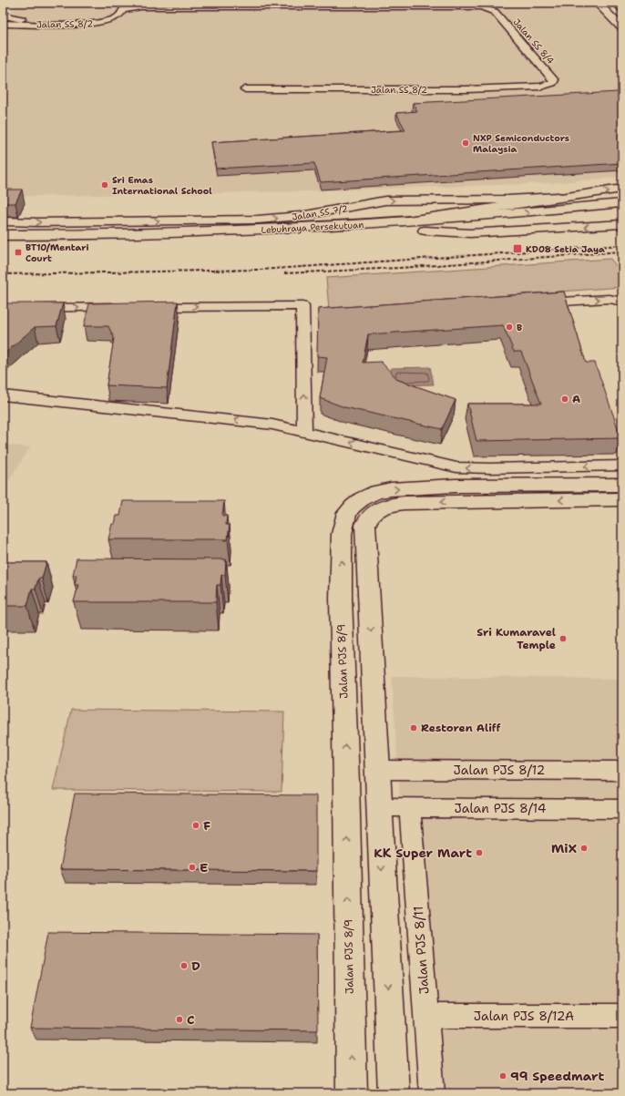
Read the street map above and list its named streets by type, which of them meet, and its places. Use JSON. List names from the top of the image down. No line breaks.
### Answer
{"streets":{"main road":["Jalan SS 7/2","Lebuhraya Persekutuan","Jalan PJS 8/9"],"street":["Jalan SS 8/2","Jalan SS 8/4","Jalan PJS 8/12","Jalan PJS 8/14","Jalan PJS 8/11","Jalan PJS 8/12A"]},"crossings":[["Jalan SS 8/2","Jalan SS 8/4"],["Jalan PJS 8/14","Jalan PJS 8/11"],["Jalan PJS 8/11","Jalan PJS 8/12A"]],"places":{"other":["NXP Semiconductors Malaysia","Sri Emas International School","B","A","Sri Kumaravel Temple","Restoren Aliff","F","MiX","KK Super Mart","E","D","C","99 Speedmart"],"transit":["KD08 Setia Jaya","BT10/Mentari Court"]}}
